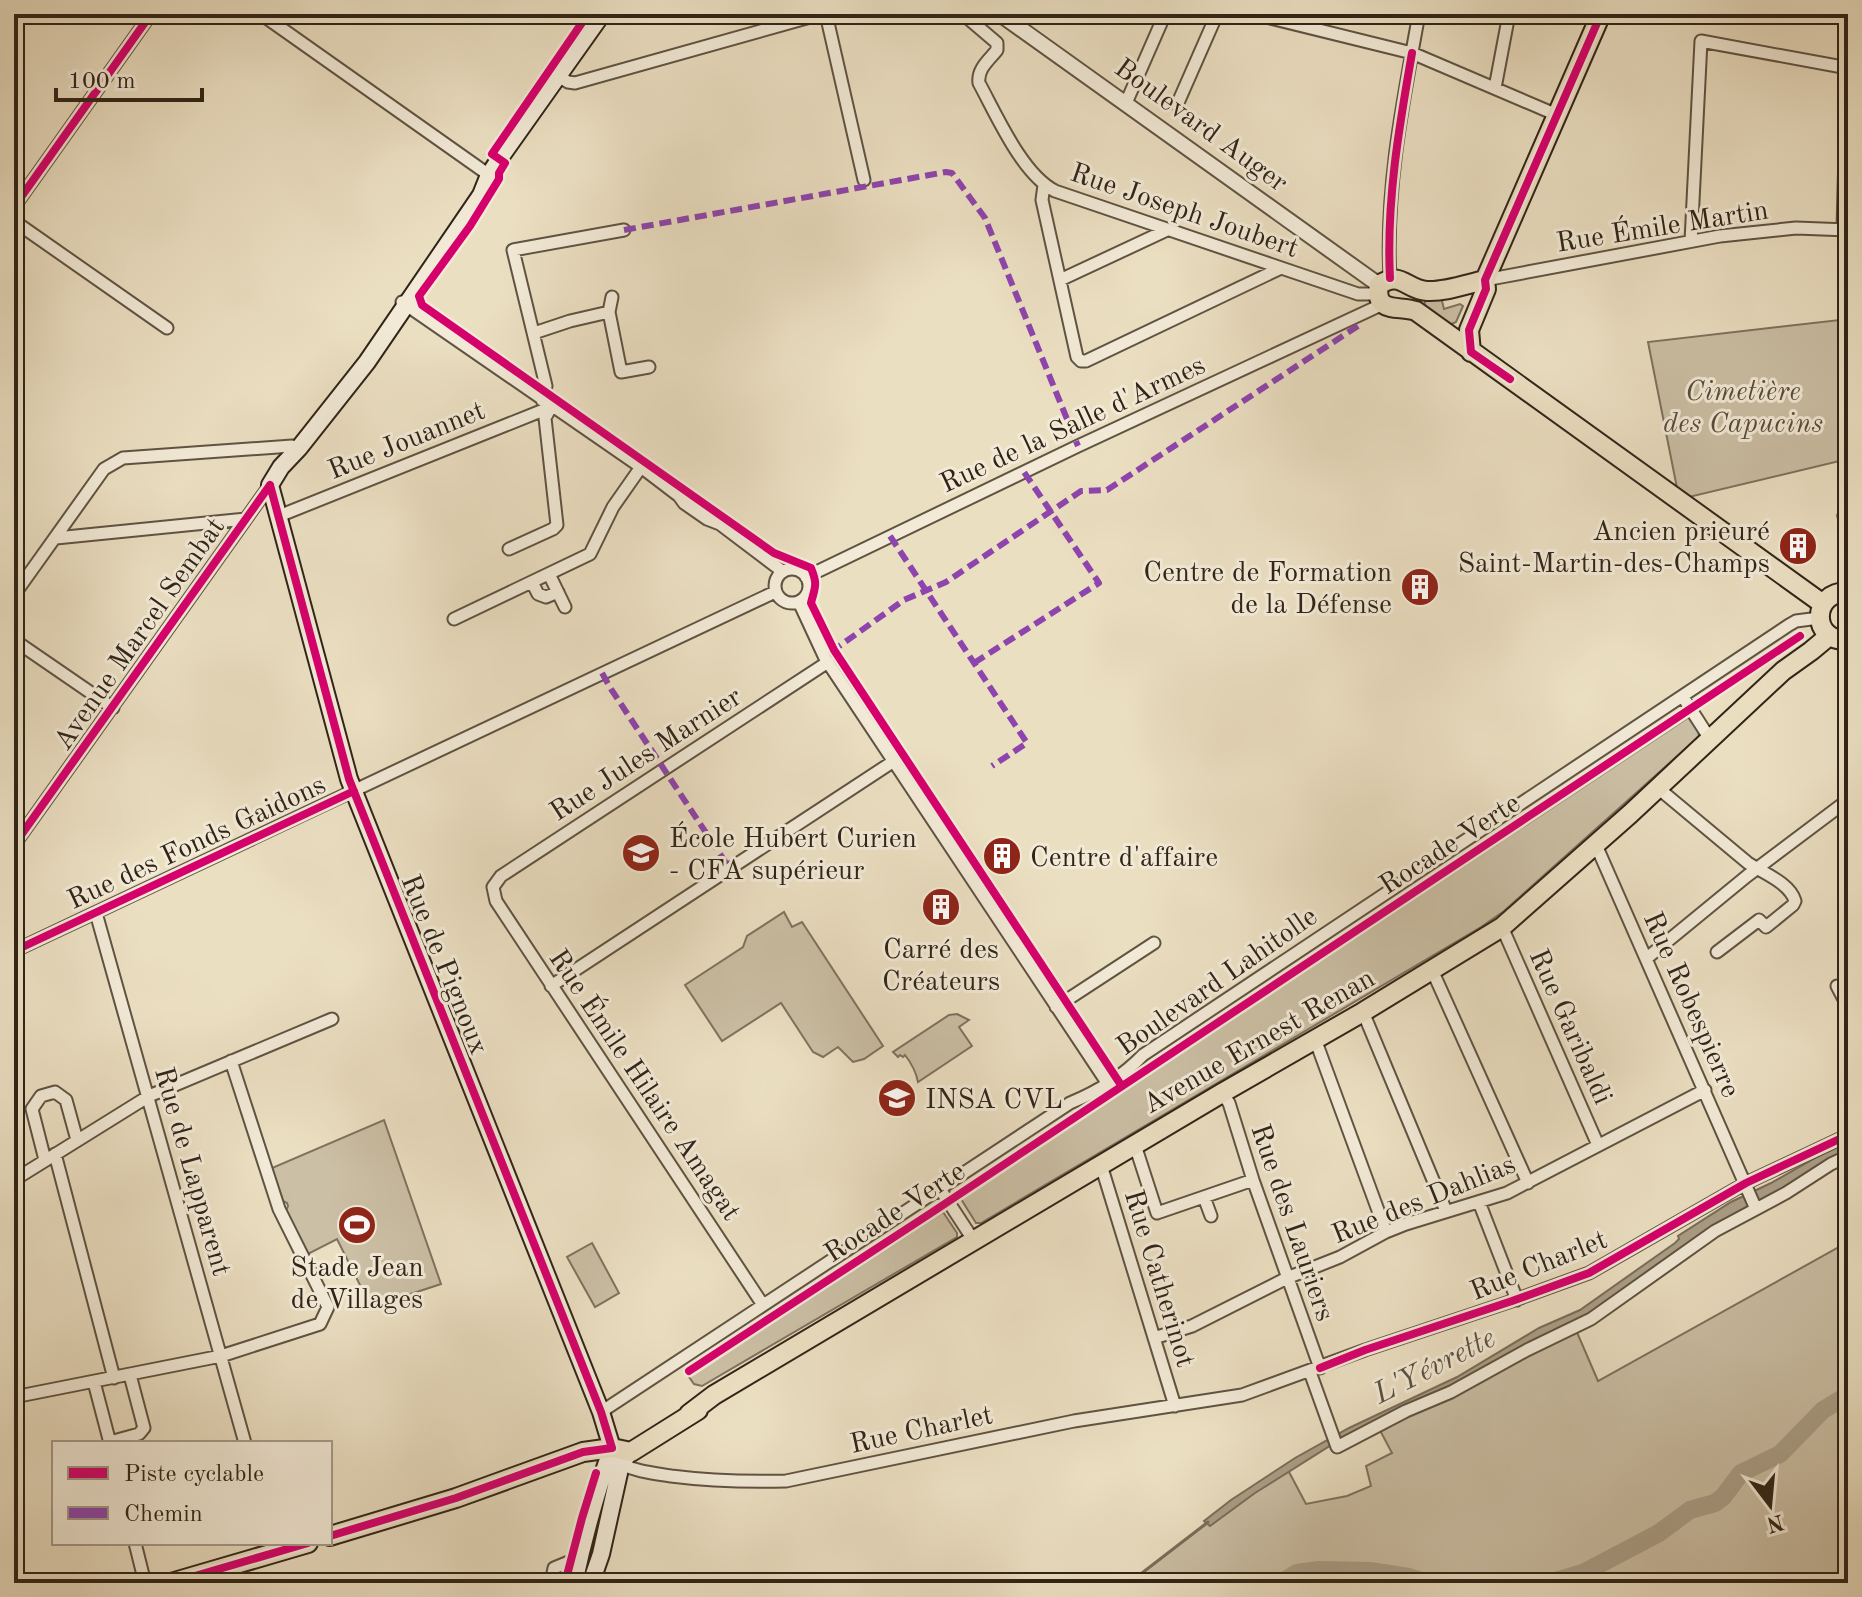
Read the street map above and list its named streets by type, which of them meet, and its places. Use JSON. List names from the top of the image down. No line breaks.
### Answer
{"streets":{"main road":["Avenue Marcel Sembat","Rue de Pignoux","Avenue Ernest Renan"],"street":["Boulevard Auger","Rue Joseph Joubert","Rue Émile Martin","Rue de la Salle d'Armes","Rue Jouannet","Rue Jules Marnier","Rue des Fonds Gaidons","Boulevard Lahitolle","Rue Robespierre","Rue Garibaldi","Rue Émile Hilaire Amagat","Rue de Lapparent","Rue des Dahlias","Rue des Lauriers","Rue Charlet","Rue Catherinot"],"cycle path":["Rocade Verte"]},"crossings":[["Boulevard Auger","Rue Joseph Joubert"],["Boulevard Auger","Rue de la Salle d'Armes"],["Rue Joseph Joubert","Rue de la Salle d'Armes"],["Rue Jouannet","Rue de Pignoux"],["Avenue Marcel Sembat","Rue de Pignoux"],["Rue Jules Marnier","Rue Émile Hilaire Amagat"],["Rue des Fonds Gaidons","Rue de Pignoux"],["Rue des Fonds Gaidons","Rue de Lapparent"],["Rue de Pignoux","Boulevard Lahitolle"],["Rue de Pignoux","Avenue Ernest Renan"],["Rue de Pignoux","Rue Charlet"],["Boulevard Lahitolle","Avenue Ernest Renan"],["Boulevard Lahitolle","Rue Émile Hilaire Amagat"],["Rue Robespierre","Avenue Ernest Renan"],["Rue Robespierre","Rue des Dahlias"],["Rue Robespierre","Rue des Lauriers"],["Rue Robespierre","Rue Charlet"],["Rue Garibaldi","Avenue Ernest Renan"],["Rue Garibaldi","Rue des Dahlias"],["Avenue Ernest Renan","Rue des Lauriers"],["Avenue Ernest Renan","Rue Charlet"],["Avenue Ernest Renan","Rue Catherinot"],["Rue des Dahlias","Rue des Lauriers"],["Rue des Dahlias","Rue Catherinot"],["Rue des Lauriers","Rue Charlet"],["Rue Charlet","Rue Catherinot"]],"water":["L'Yévrette"],"parks":["Cimetière des Capucins"],"places":{"building":["Ancien prieuré Saint-Martin-des-Champs","Centre de Formation de la Défense","Centre d'affaire","Carré des Créateurs"],"school or university":["École Hubert Curien - CFA supérieur","INSA CVL"],"sports":["Stade Jean de Villages"]},"legend":["Piste cyclable","Chemin"],"scale_bar":"100 m","north":"bottom"}
